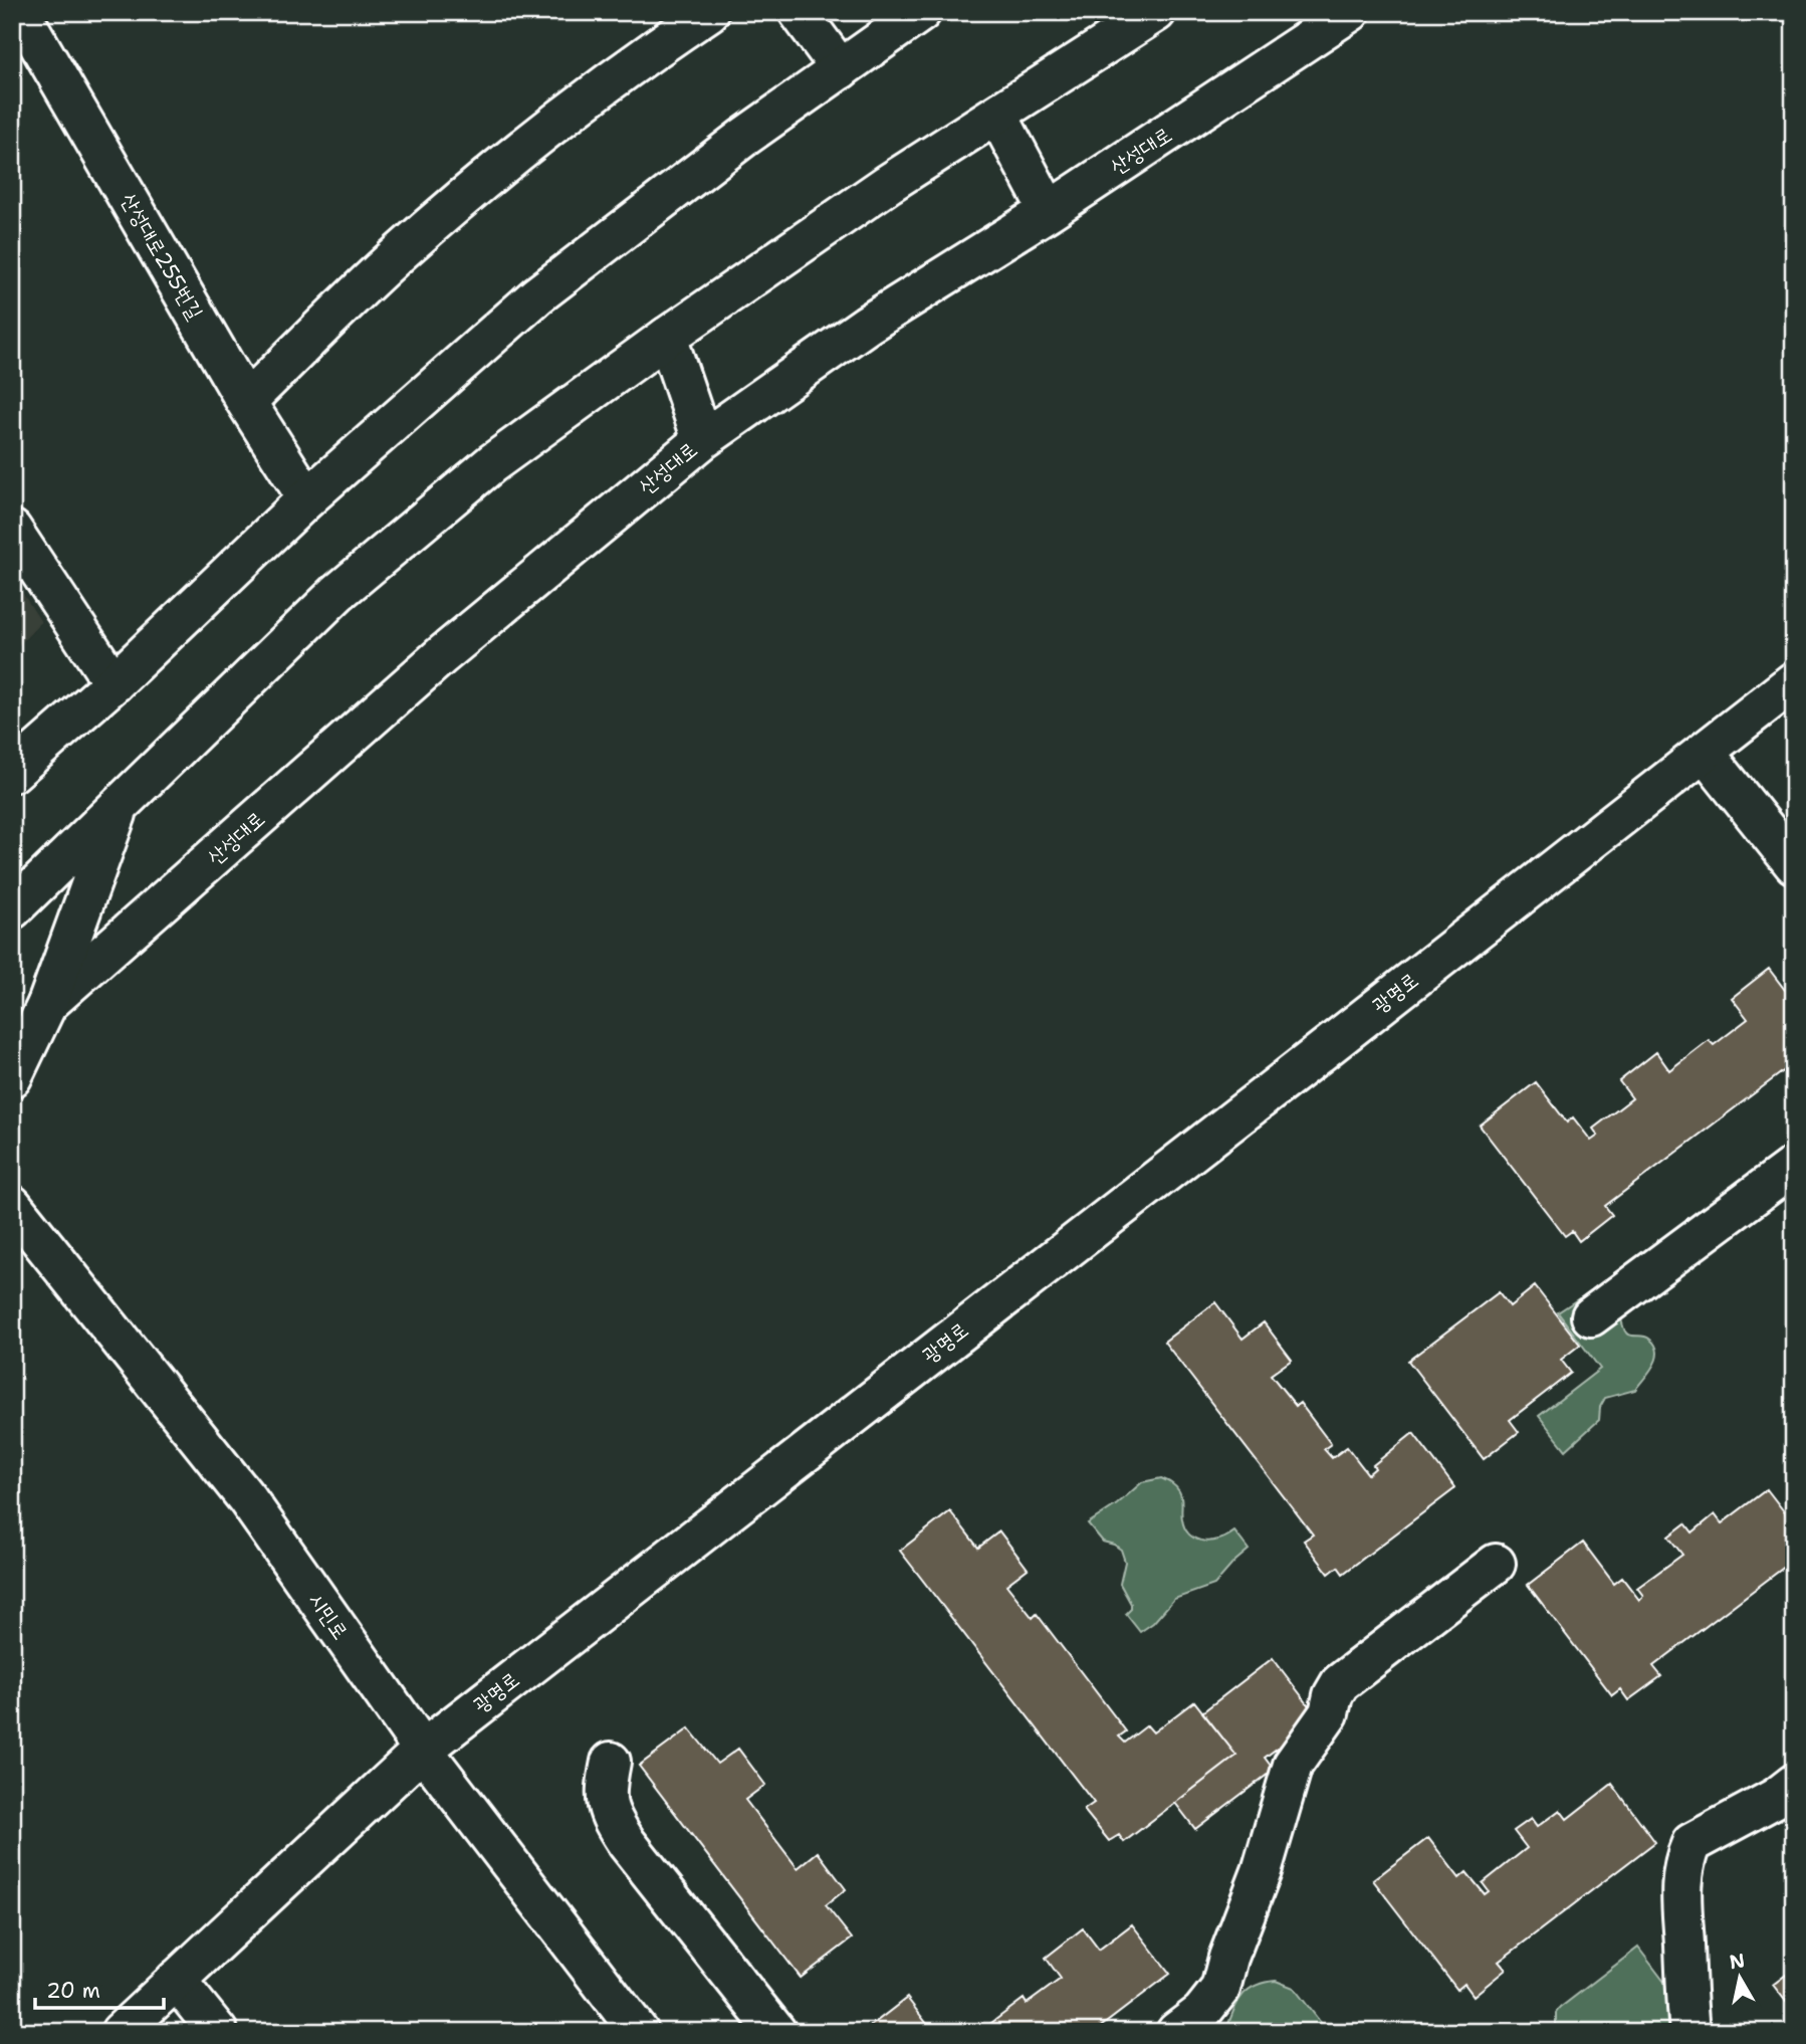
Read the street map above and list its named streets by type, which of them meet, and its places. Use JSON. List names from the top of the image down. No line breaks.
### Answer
{"streets":{"main road":["산성대로","산성대로255번길","광명로","시민로"]},"crossings":[["광명로","시민로"]],"scale_bar":"20 m","north":"top"}
